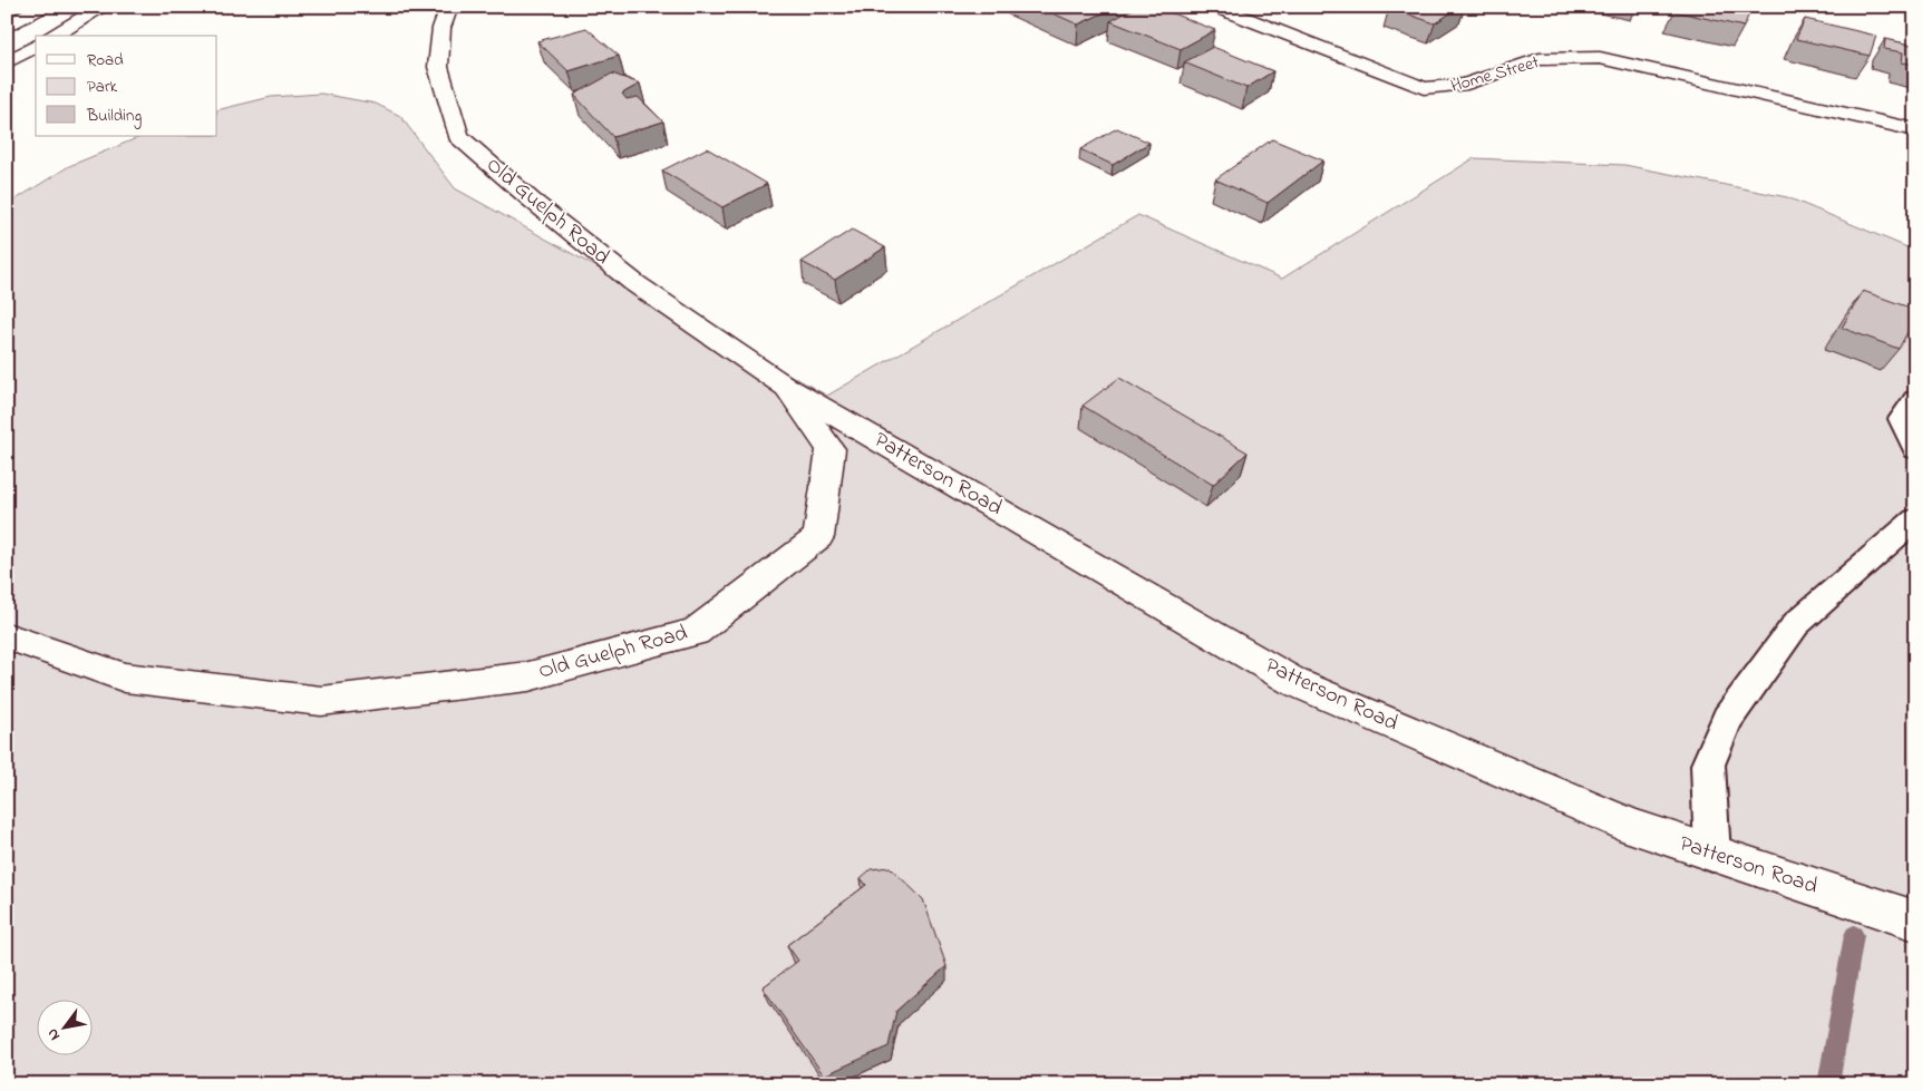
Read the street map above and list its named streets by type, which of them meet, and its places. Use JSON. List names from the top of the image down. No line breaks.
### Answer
{"streets":{"main road":["Home Street","Old Guelph Road","Patterson Road"]},"crossings":[["Old Guelph Road","Patterson Road"]],"legend":["Road","Park","Building"],"north":"bottom left"}
